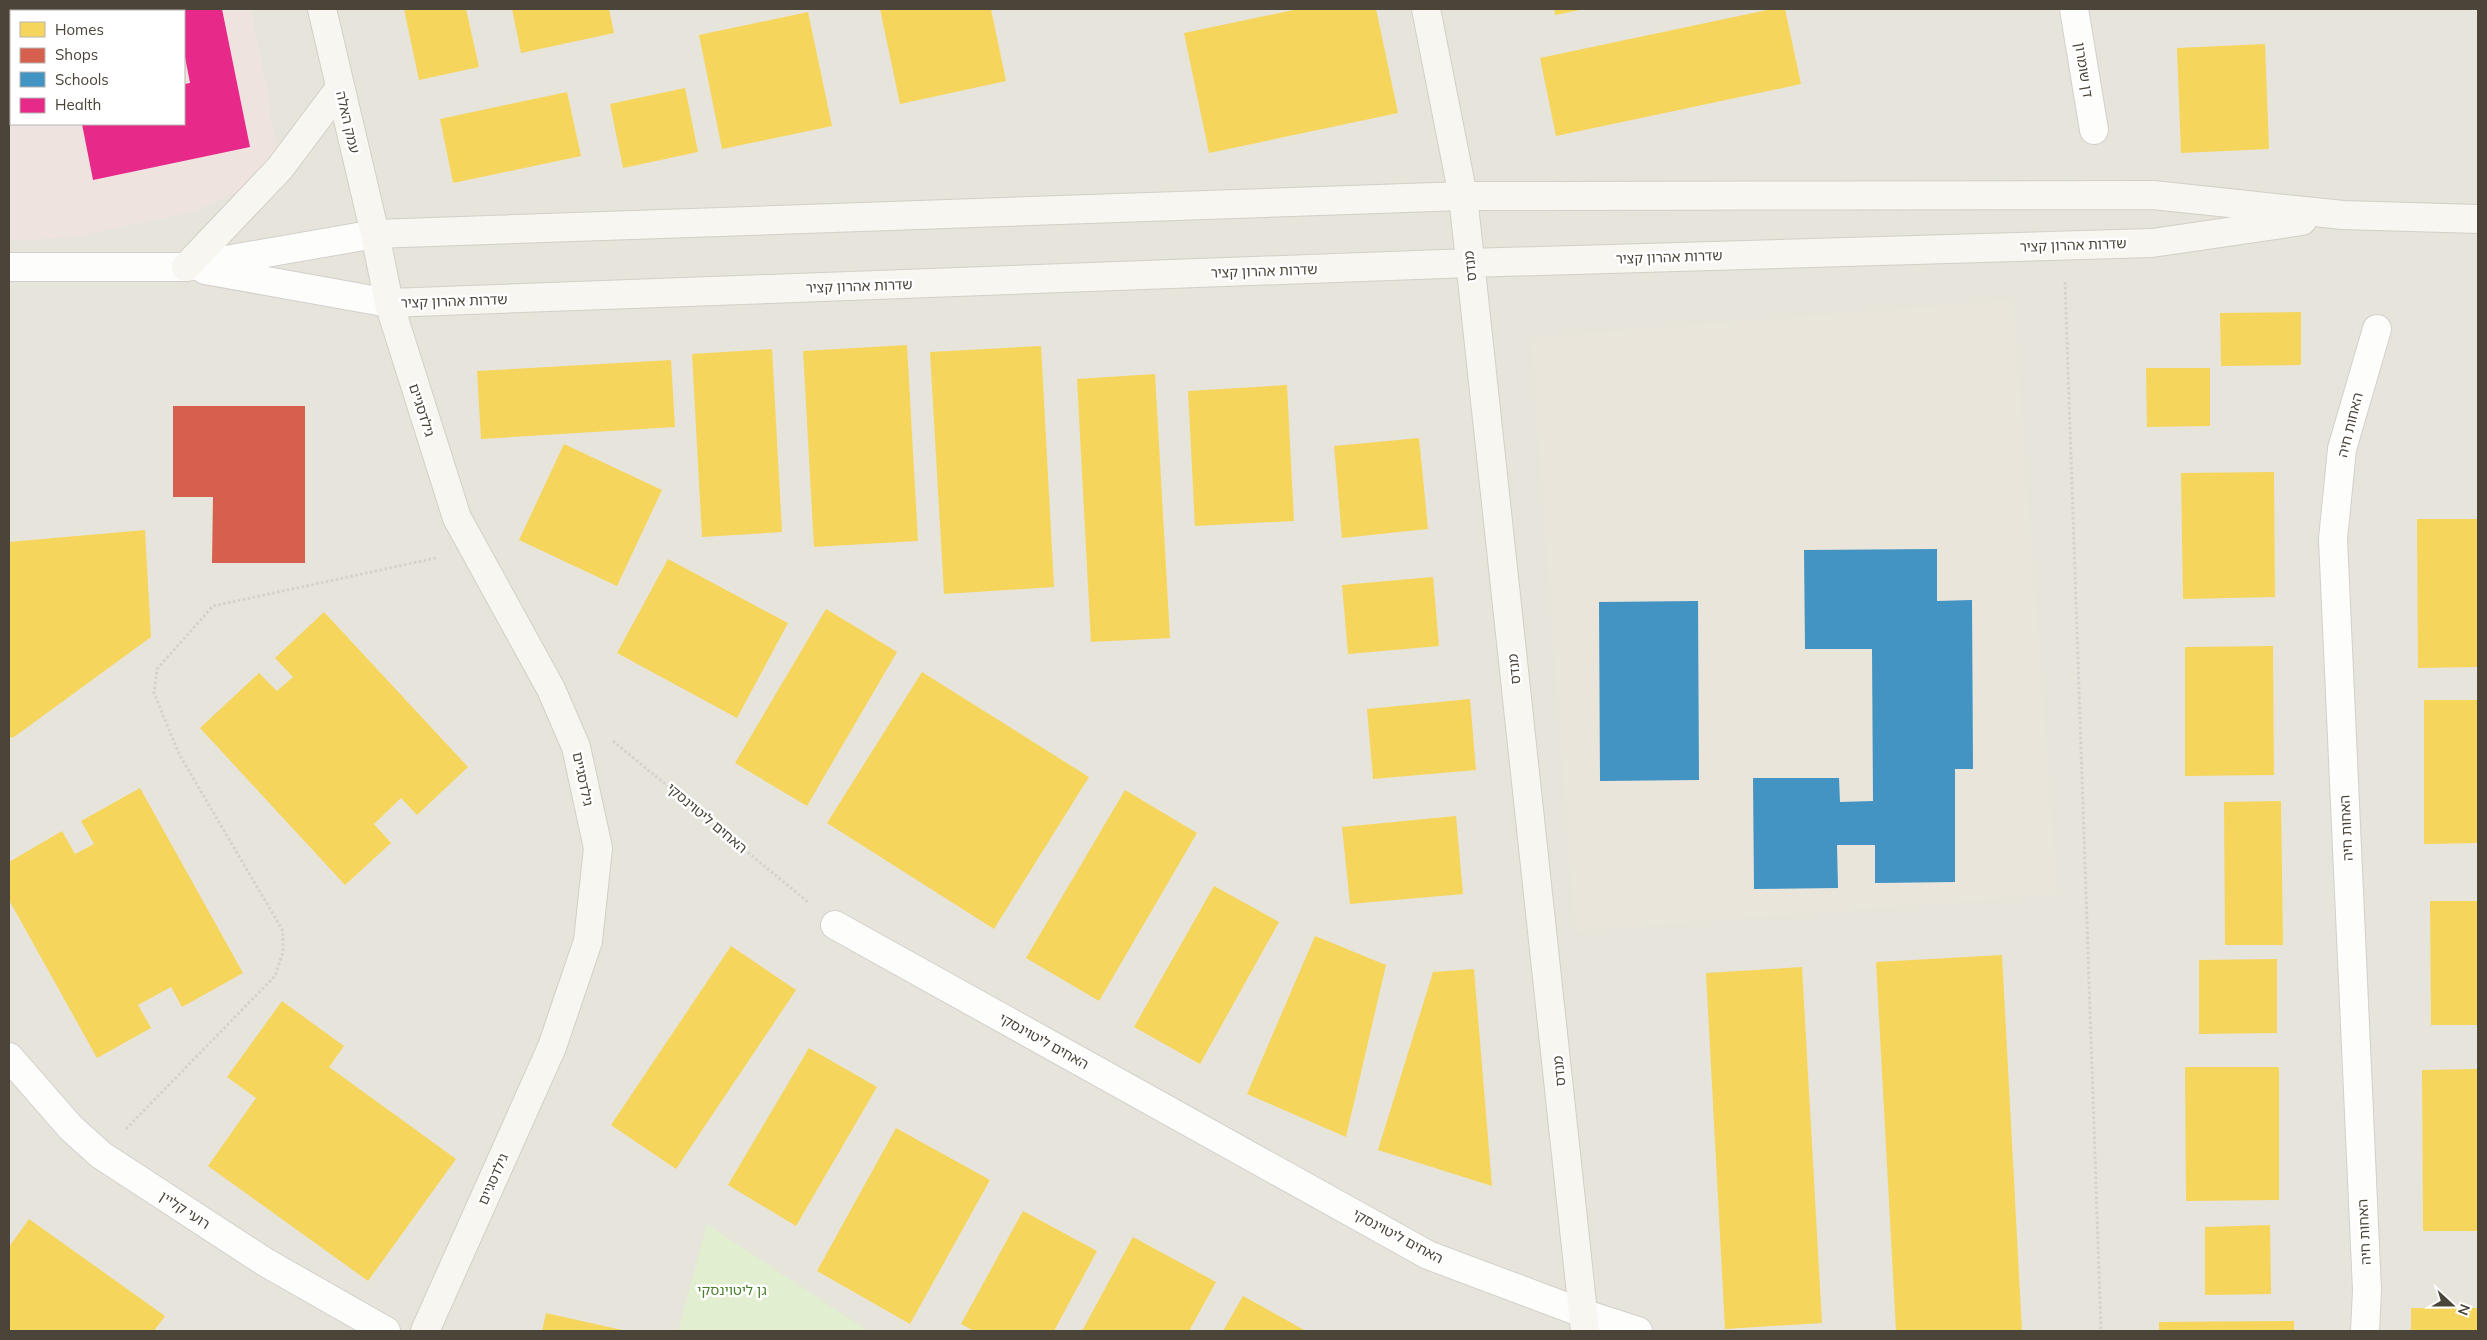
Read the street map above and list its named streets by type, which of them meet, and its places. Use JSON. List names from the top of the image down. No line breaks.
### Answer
{"streets":{"street":["דן שומרון","עמק האלה","שדרות אהרון קציר","מנדס","גילדסגיים","האחות חיה","האחים ליטוינסקי","רועי קליין"]},"crossings":[["עמק האלה","שדרות אהרון קציר"],["עמק האלה","גילדסגיים"],["שדרות אהרון קציר","מנדס"],["שדרות אהרון קציר","גילדסגיים"],["מנדס","האחים ליטוינסקי"]],"parks":["גן ליטוינסקי"],"legend":["Homes","Shops","Schools","Health"],"north":"right"}
